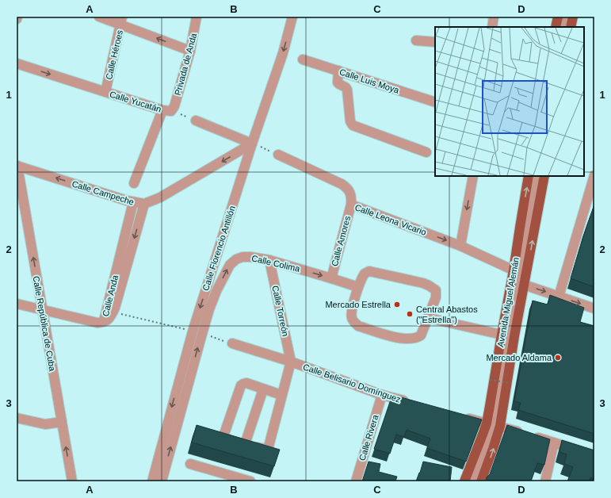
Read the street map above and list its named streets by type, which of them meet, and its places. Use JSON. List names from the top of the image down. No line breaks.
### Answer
{"streets":{"main road":["Avenida Miguel Alemán"],"street":["Calle Héroes","Privada de Anda","Calle Luis Moya","Calle Yucatán","Calle Campeche","Calle Leona Vicario","Calle Amores","Calle Florencio Antillón","Calle Colima","Calle Anda","Calle Torreón","Calle República de Cuba","Calle Belisario Domínguez","Calle Rivera"]},"crossings":[["Calle Héroes","Calle Yucatán"],["Privada de Anda","Calle Yucatán"],["Calle Campeche","Calle Florencio Antillón"],["Calle Campeche","Calle Anda"],["Calle Campeche","Calle República de Cuba"],["Calle Leona Vicario","Calle Amores"],["Calle Leona Vicario","Avenida Miguel Alemán"],["Calle Amores","Calle Colima"],["Calle Florencio Antillón","Calle Colima"],["Calle Colima","Calle Torreón"],["Calle Torreón","Calle Belisario Domínguez"],["Calle Belisario Domínguez","Calle Rivera"]],"one_way":["Calle Campeche","Calle Leona Vicario","Avenida Miguel Alemán","Calle República de Cuba"],"places":["Mercado Estrella","Central Abastos (\"Estrella\")","Mercado Aldama"],"grid":{"columns":["A","B","C","D"],"rows":["1","2","3"]}}
